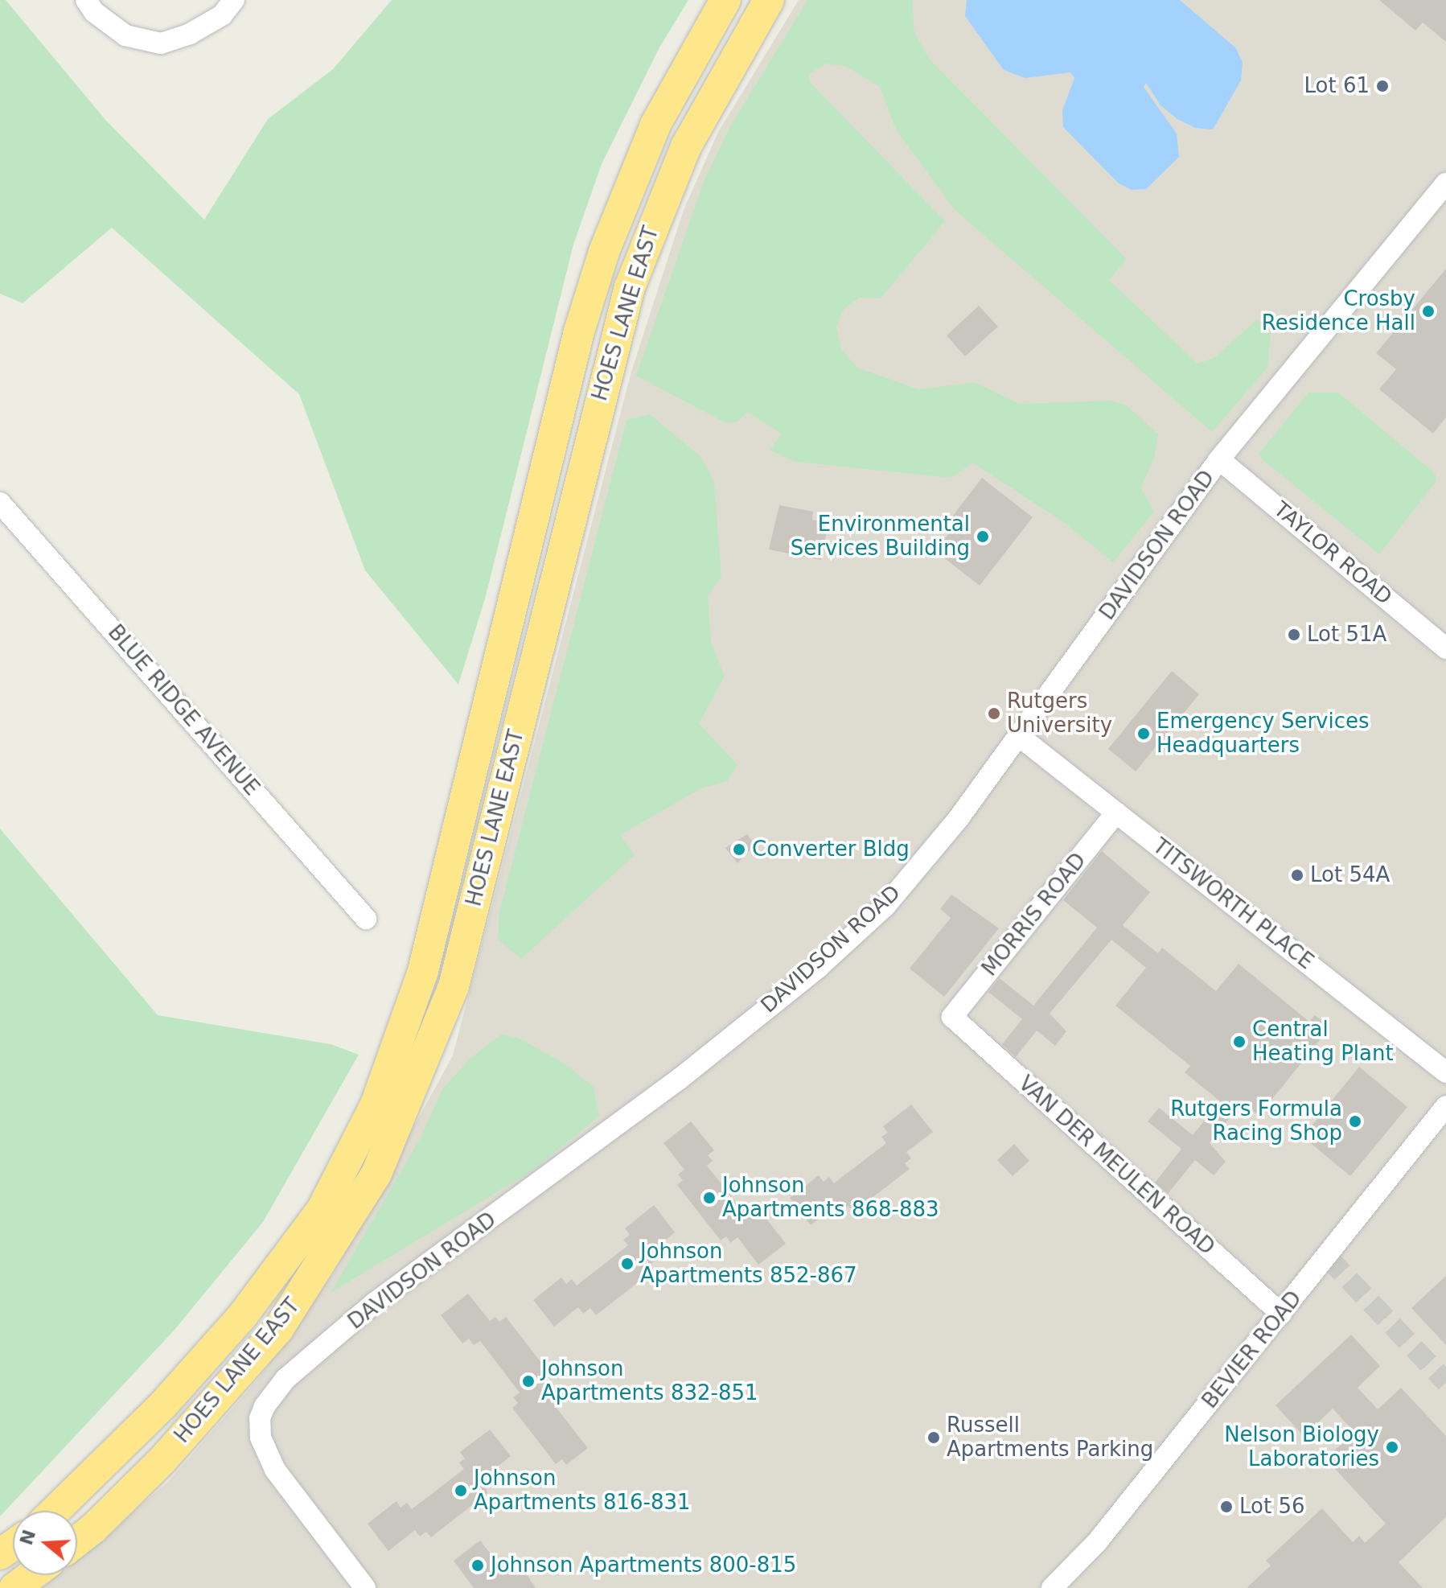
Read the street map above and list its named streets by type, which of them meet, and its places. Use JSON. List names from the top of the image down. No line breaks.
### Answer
{"streets":{"highway":["HOES LANE EAST"],"street":["DAVIDSON ROAD","TAYLOR ROAD","BLUE RIDGE AVENUE","TITSWORTH PLACE","MORRIS ROAD","VAN DER MEULEN ROAD","BEVIER ROAD"]},"crossings":[["DAVIDSON ROAD","TAYLOR ROAD"],["DAVIDSON ROAD","TITSWORTH PLACE"],["TITSWORTH PLACE","MORRIS ROAD"],["MORRIS ROAD","VAN DER MEULEN ROAD"],["VAN DER MEULEN ROAD","BEVIER ROAD"]],"places":["Lot 61","Crosby Residence Hall","Environmental Services Building","Lot 51A","Rutgers University","Emergency Services Headquarters","Converter Bldg","Lot 54A","Central Heating Plant","Rutgers Formula Racing Shop","Johnson Apartments 868-883","Johnson Apartments 852-867","Johnson Apartments 832-851","Russell Apartments Parking","Nelson Biology Laboratories","Johnson Apartments 816-831","Lot 56","Johnson Apartments 800-815"],"north":"left"}
